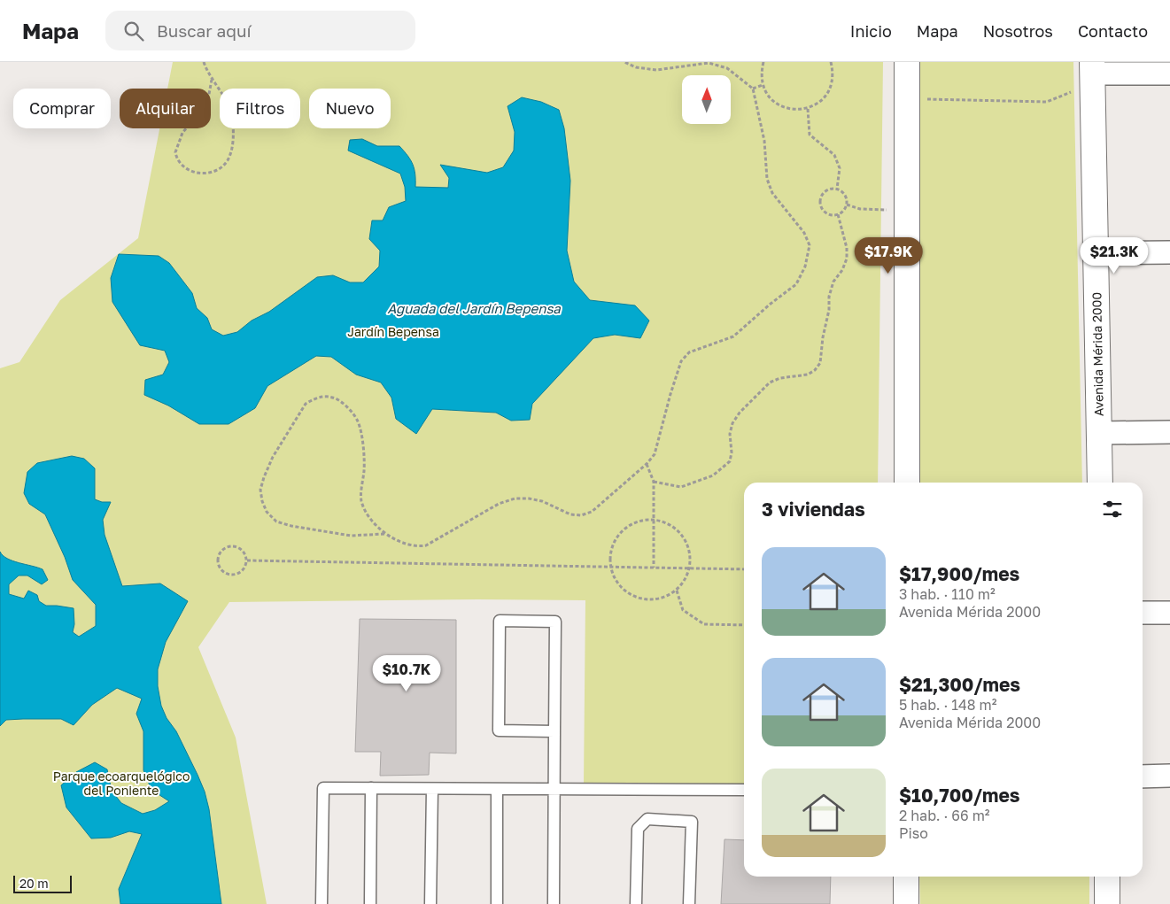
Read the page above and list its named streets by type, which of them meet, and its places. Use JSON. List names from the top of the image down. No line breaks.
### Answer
{"streets":{"main road":["Avenida Mérida 2000"]},"water":["Aguada del Jardín Bepensa"],"parks":["Jardín Bepensa","Parque ecoarquelógico del Poniente"],"scale_bar":"20 m","north":"top","page":{"header":"Mapa","search":"Buscar aquí","nav":["Inicio","Mapa","Nosotros","Contacto"],"chip":["Comprar","Alquilar","Filtros","Nuevo"],"price":["$17.9K","$21.3K","$10.7K"],"heading":"3 viviendas","list":[{"name":"$17,900/mes","note":"3 hab. · 110 m² · Avenida Mérida 2000"},{"name":"$21,300/mes","note":"5 hab. · 148 m² · Avenida Mérida 2000"},{"name":"$10,700/mes","note":"2 hab. · 66 m² · Piso"}],"scale":"20 m"}}
